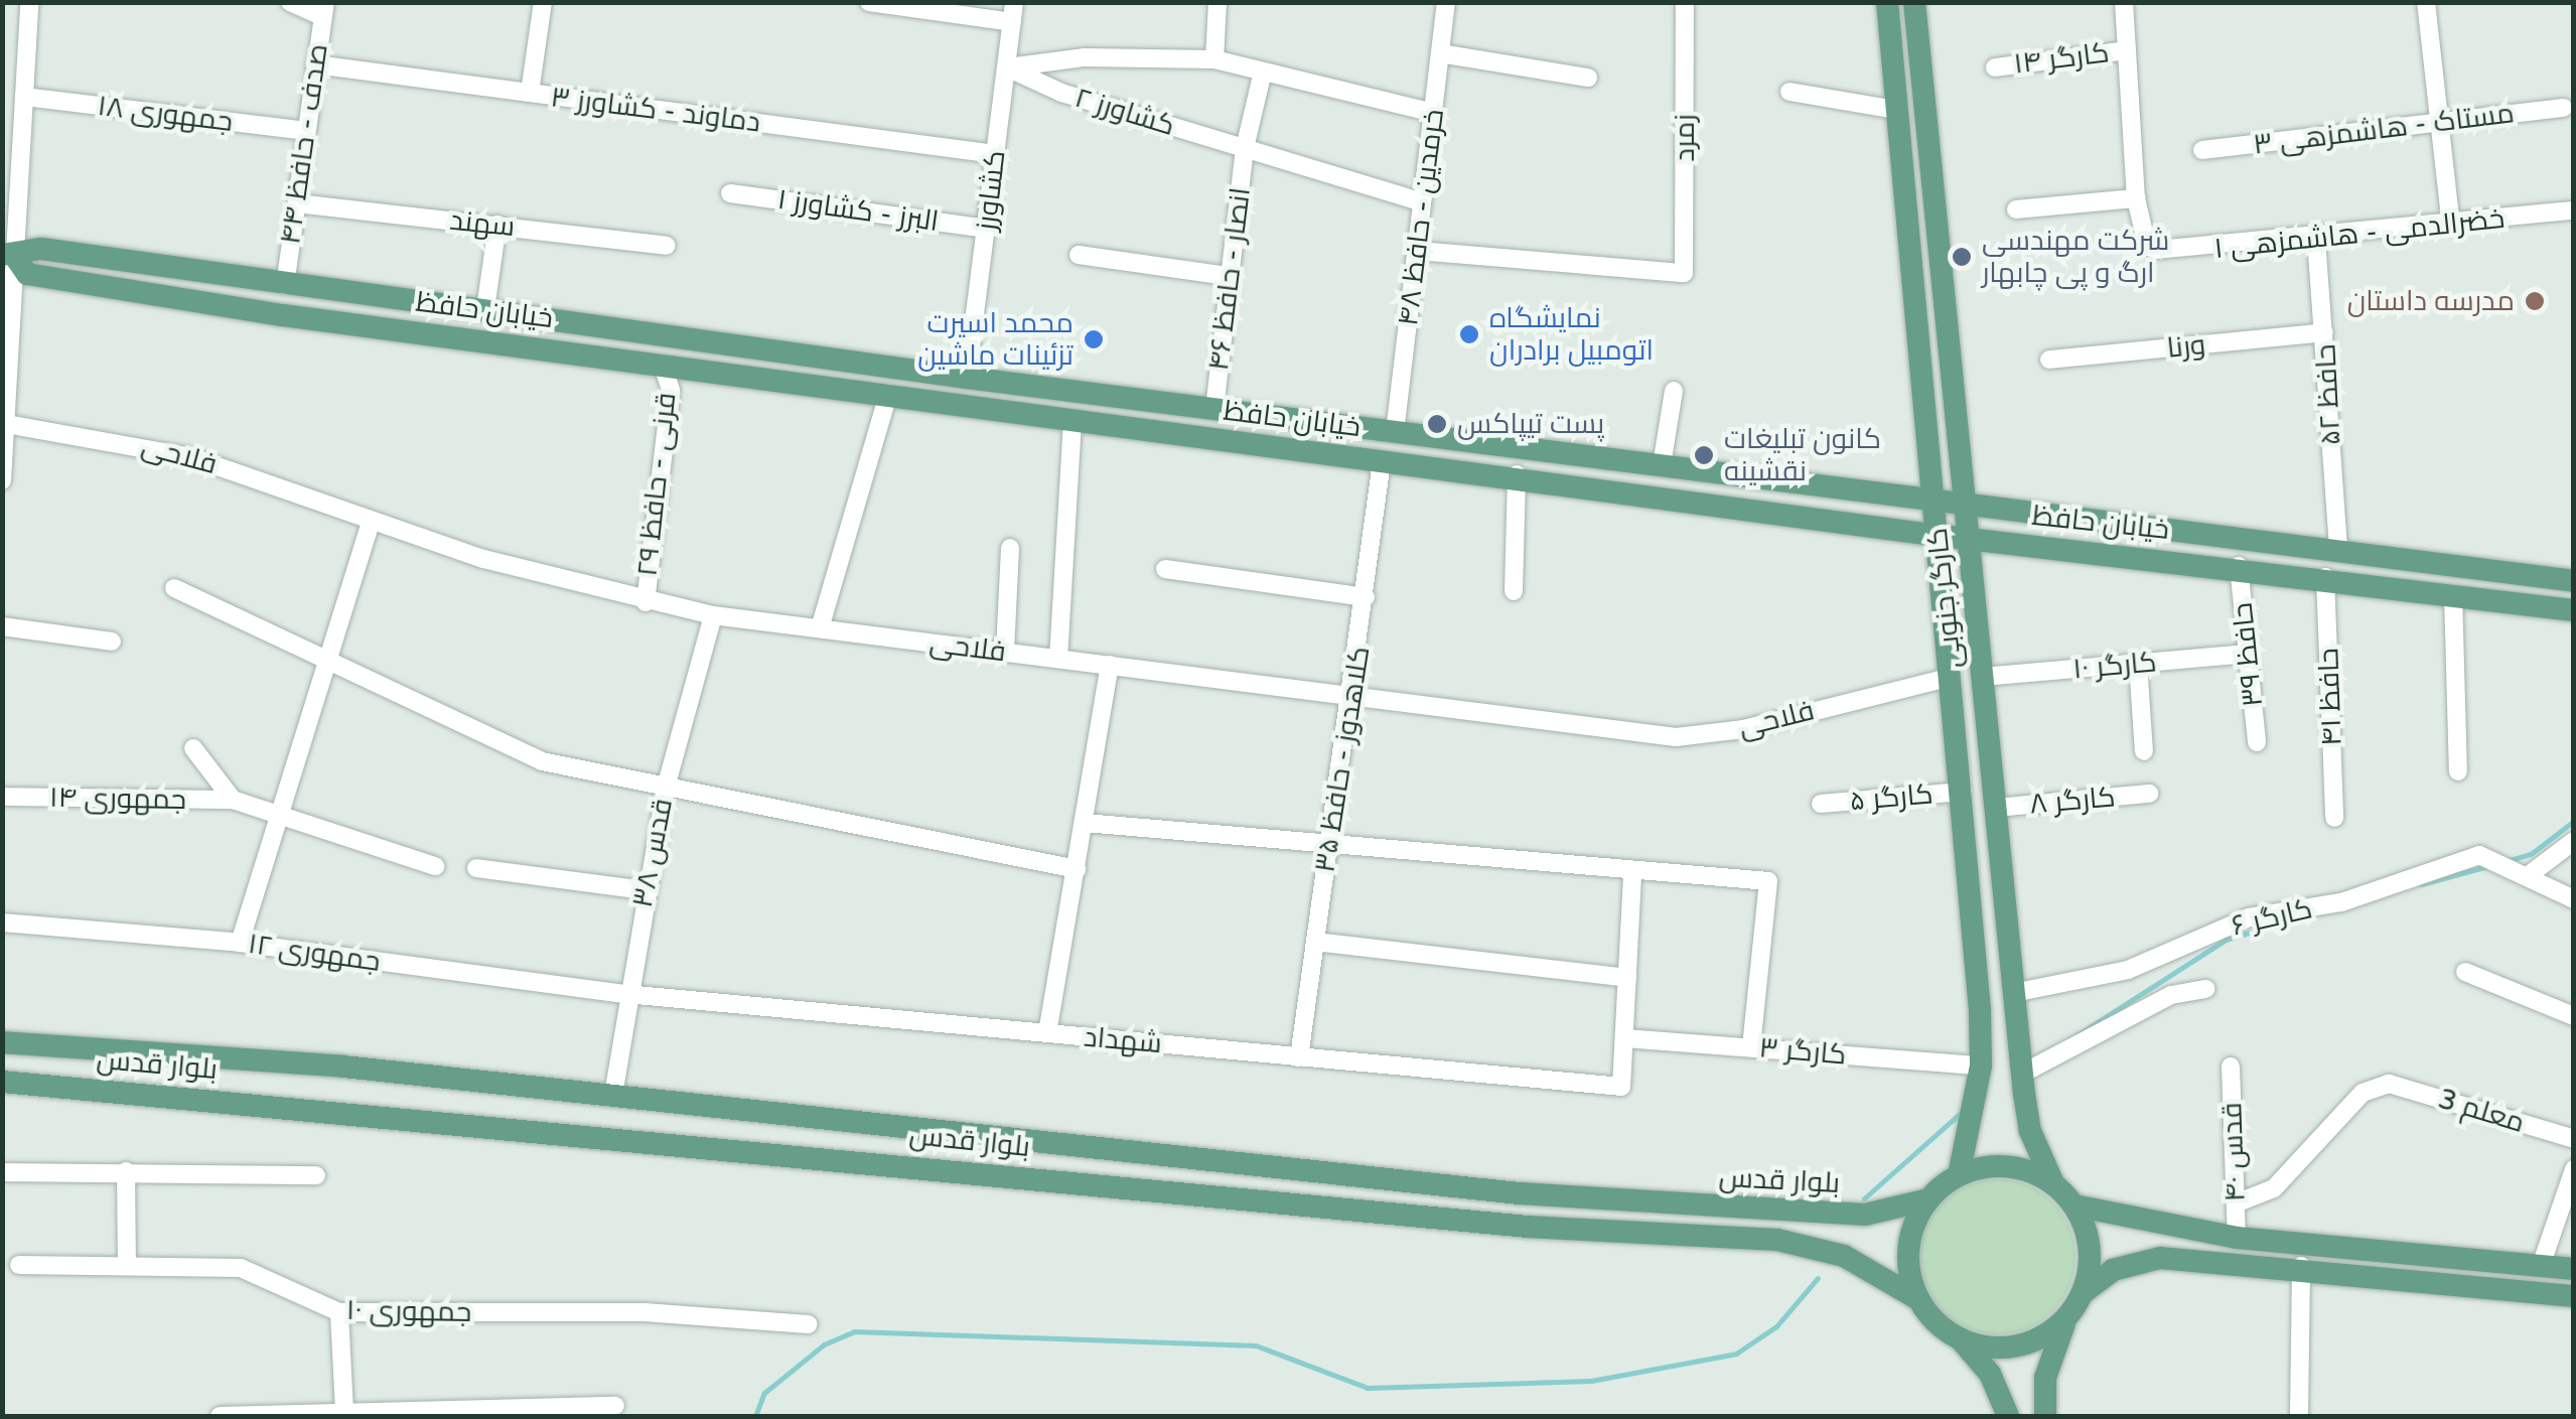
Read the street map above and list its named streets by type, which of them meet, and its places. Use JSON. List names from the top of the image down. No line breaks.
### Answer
{"streets":{"main road":["خیابان حافظ","کارگر جنوبی","بلوار قدس"],"street":["کارگر ۱۴","دماوند - کشاورز ۳","کشاورز ۲","جمهوری ۱۸","مستاک - هاشمزهی ۳","زمرد","صدف - حافظ ۴۴","کشاورز","البرز - کشاورز ۱","خرمدین - حافظ ۴۸","سهند","خضرالدمی - هاشمزهی ۱","انصار - حافظ ۴۶","ورنا","حافظ ۵۲","فلاحی","قرنی - حافظ ۲۹","حافظ ۳۹","کارگر ۱۰","حافظ ۴۱","کلاهدوز - حافظ ۳۵","کارگر ۵","جمهوری ۱۴","کارگر ۸","قدس ۳۸","کارگر ۶","جمهوری ۱۲","شهداد","کارگر ۳","معلم 3","قدس ۴۰","جمهوری ۱۰"]},"crossings":[["دماوند - کشاورز ۳","صدف - حافظ ۴۴"],["دماوند - کشاورز ۳","کشاورز"],["کشاورز ۲","کشاورز"],["کشاورز ۲","خرمدین - حافظ ۴۸"],["کشاورز ۲","انصار - حافظ ۴۶"],["جمهوری ۱۸","صدف - حافظ ۴۴"],["زمرد","خرمدین - حافظ ۴۸"],["صدف - حافظ ۴۴","سهند"],["صدف - حافظ ۴۴","خیابان حافظ"],["کشاورز","البرز - کشاورز ۱"],["کشاورز","خیابان حافظ"],["خرمدین - حافظ ۴۸","خیابان حافظ"],["خضرالدمی - هاشمزهی ۱","حافظ ۵۲"],["انصار - حافظ ۴۶","خیابان حافظ"],["خیابان حافظ","حافظ ۵۲"],["خیابان حافظ","قرنی - حافظ ۲۹"],["خیابان حافظ","کارگر جنوبی"],["خیابان حافظ","حافظ ۳۹"],["خیابان حافظ","حافظ ۴۱"],["خیابان حافظ","کلاهدوز - حافظ ۳۵"],["ورنا","حافظ ۵۲"],["فلاحی","قرنی - حافظ ۲۹"],["فلاحی","کارگر جنوبی"],["فلاحی","کلاهدوز - حافظ ۳۵"],["فلاحی","قدس ۳۸"],["کارگر جنوبی","کارگر ۱۰"],["کارگر جنوبی","کارگر ۵"],["کارگر جنوبی","کارگر ۸"],["کارگر جنوبی","کارگر ۶"],["کارگر جنوبی","کارگر ۳"],["کارگر جنوبی","بلوار قدس"],["حافظ ۳۹","کارگر ۱۰"],["کلاهدوز - حافظ ۳۵","شهداد"],["قدس ۳۸","جمهوری ۱۲"],["قدس ۳۸","شهداد"],["قدس ۳۸","بلوار قدس"],["جمهوری ۱۲","شهداد"],["شهداد","کارگر ۳"],["معلم 3","قدس ۴۰"]],"places":["شرکت مهندسی ارگ و پی چابهار","مدرسه داستان","نمایشگاه اتومبیل برادران","محمد اسپرت تزئینات ماشین","پست تیپاکس","کانون تبلیغات نقشینه"]}
